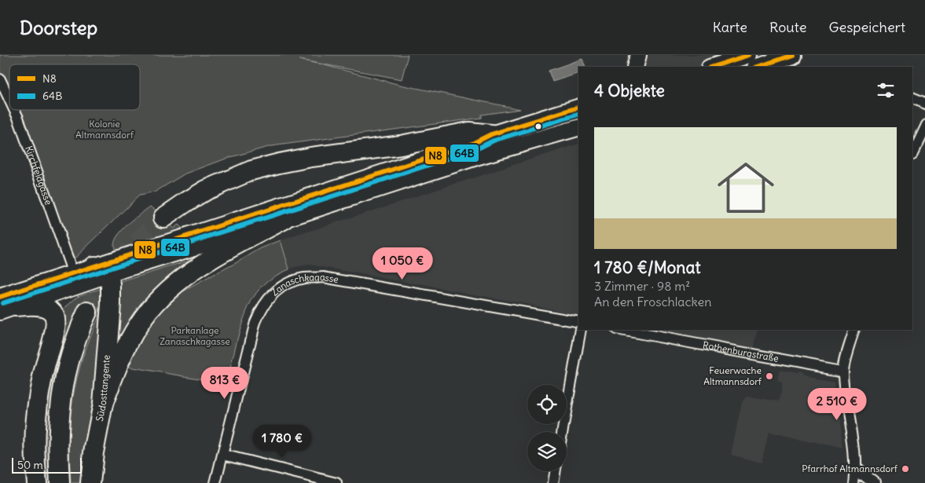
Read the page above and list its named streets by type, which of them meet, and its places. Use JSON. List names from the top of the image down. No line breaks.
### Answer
{"streets":{"highway":["Südosttangente"],"street":["Kirchfeldgasse","Zanaschkagasse","Rothenburgstraße"]},"parks":["Kolonie Altmannsdorf","Parkanlage Zanaschkagasse"],"places":["Feuerwache Altmannsdorf","Pfarrhof Altmannsdorf"],"lines":["transit line N8","transit line 64B"],"legend":["N8","64B"],"scale_bar":"50 m","page":{"header":"Doorstep","nav":["Karte","Route","Gespeichert"],"heading":"4 Objekte","list":[{"name":"1 780 €/Monat","note":"3 Zimmer · 98 m² · An den Froschlacken"}],"price":["1 050 €","813 €","2 510 €","1 780 €"],"scale":"50 m"}}
